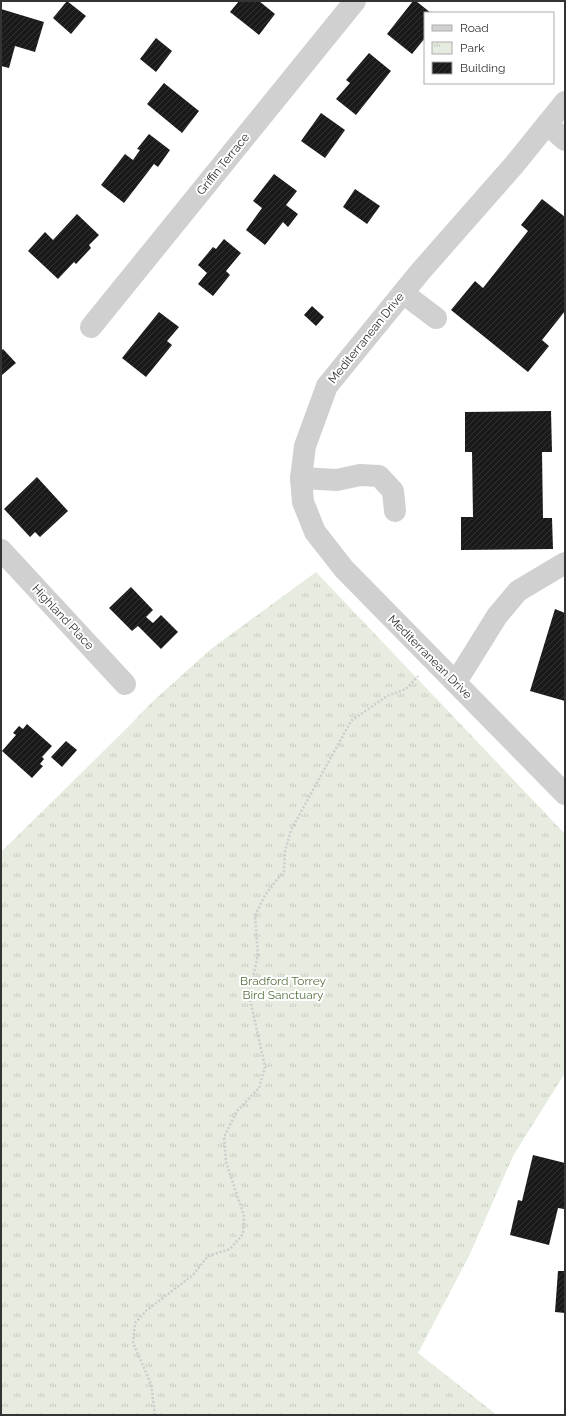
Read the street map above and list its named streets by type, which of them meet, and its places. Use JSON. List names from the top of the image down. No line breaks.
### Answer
{"streets":{"street":["Griffin Terrace","Mediterranean Drive","Highland Place"]},"parks":["Bradford Torrey Bird Sanctuary"],"legend":["Road","Park","Building"]}
